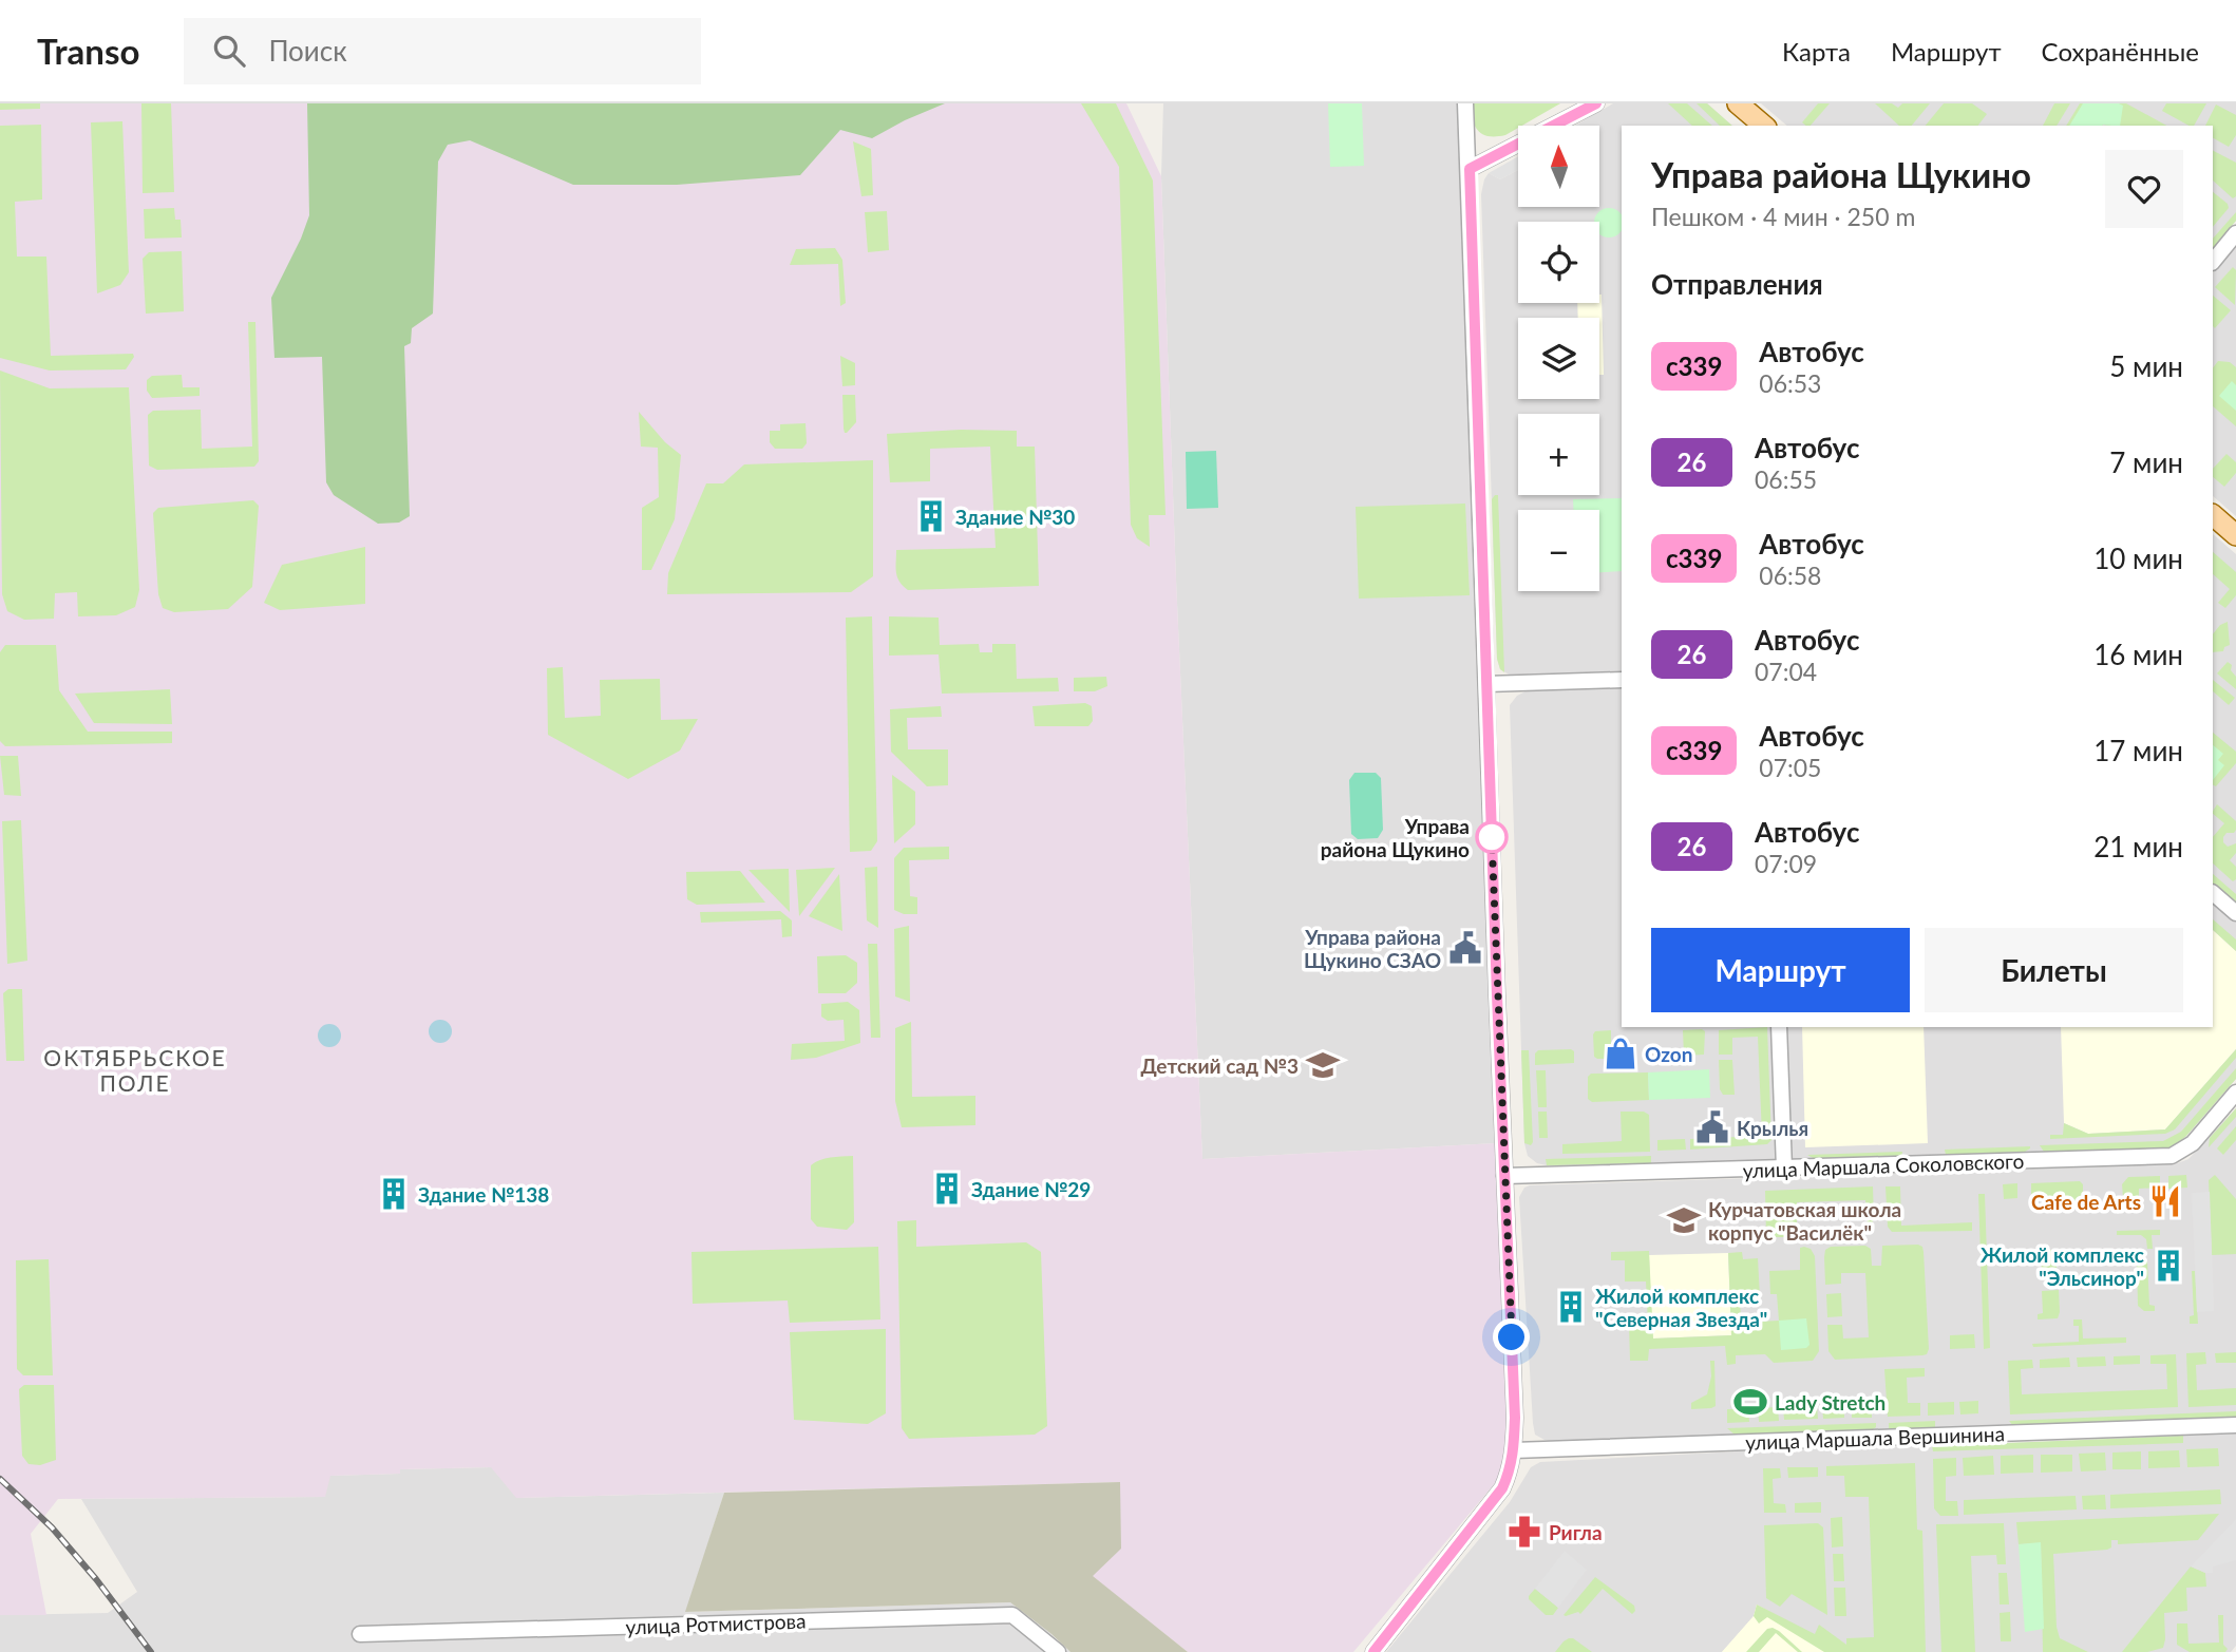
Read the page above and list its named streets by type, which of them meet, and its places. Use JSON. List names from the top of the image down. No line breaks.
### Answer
{"streets":{"street":["улица Маршала Соколовского","улица Маршала Вершинина","улица Ротмистрова"]},"districts":["ОКТЯБРЬСКОЕ ПОЛЕ"],"places":{"building":["Здание №30","Здание №29","Здание №138","Жилой комплекс \"Эльсинор\"","Жилой комплекс \"Северная Звезда\""],"other":["Управа района Щукино"],"public building":["Управа района Щукино СЗАО","Крылья"],"shop":["Ozon"],"school or university":["Детский сад №3","Курчатовская школа корпус \"Василёк\""],"restaurant":["Cafe de Arts"],"sports":["Lady Stretch"],"pharmacy":["Ригла"]},"lines":["bus line с339"],"north":"top","page":{"header":"Transo","search":"Поиск","nav":["Карта","Маршрут","Сохранённые"],"map_buttons":["+","−"],"heading":[["Управа района Щукино","Пешком · 4 мин · 250 m"],"Отправления"],"list":[{"mark":"с339","name":"Автобус","note":"06:53","value":"5 мин"},{"mark":"26","name":"Автобус","note":"06:55","value":"7 мин"},{"mark":"с339","name":"Автобус","note":"06:58","value":"10 мин"},{"mark":"26","name":"Автобус","note":"07:04","value":"16 мин"},{"mark":"с339","name":"Автобус","note":"07:05","value":"17 мин"},{"mark":"26","name":"Автобус","note":"07:09","value":"21 мин"}],"buttons":["Маршрут","Билеты"]}}
